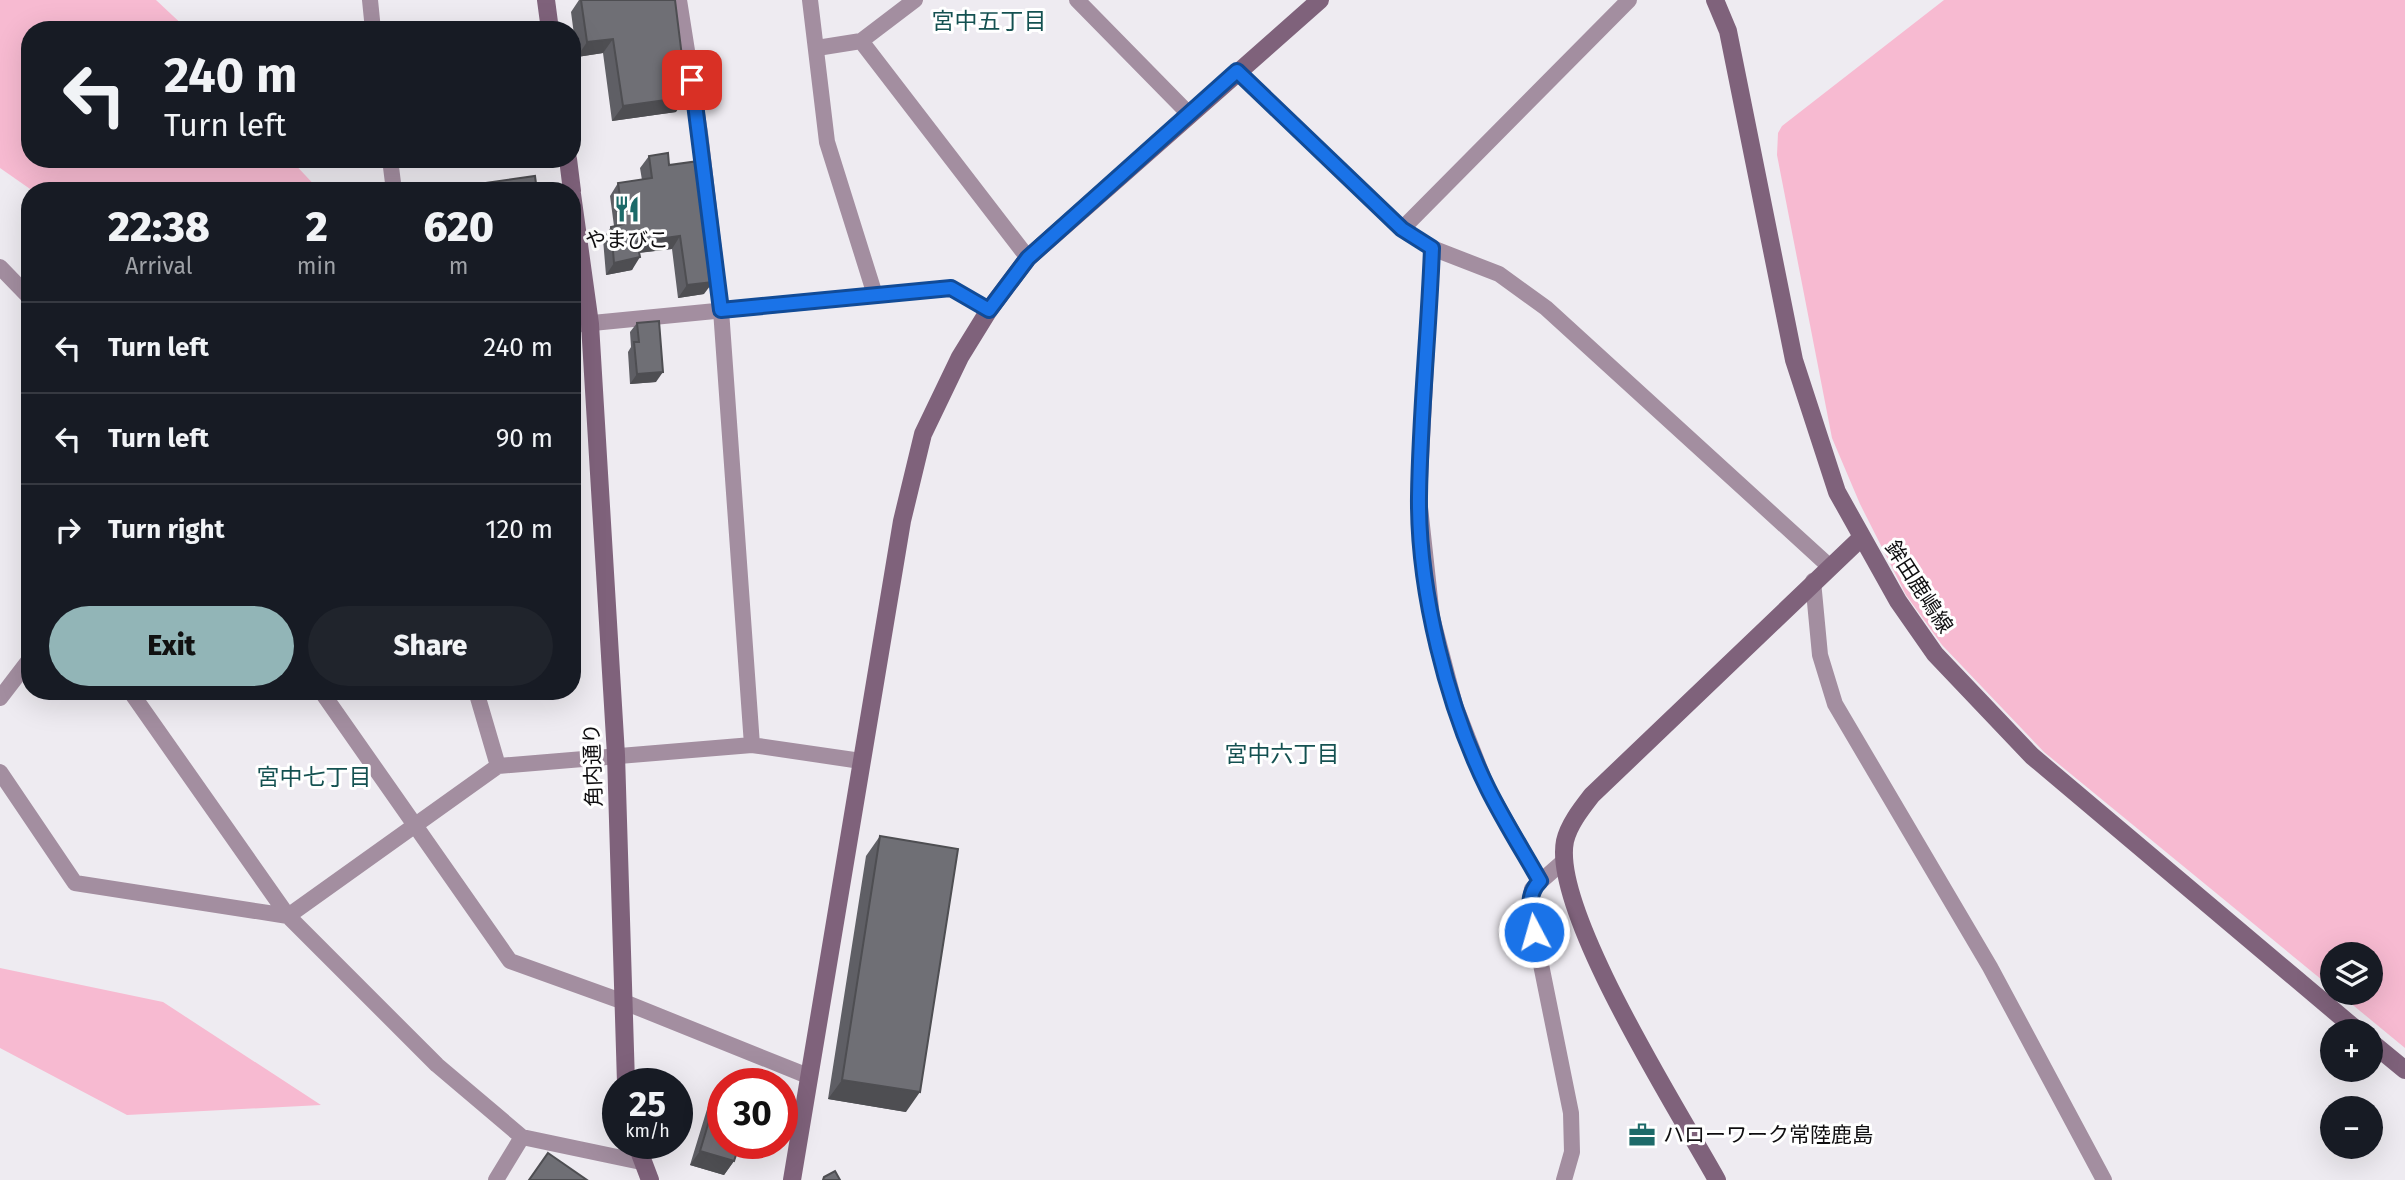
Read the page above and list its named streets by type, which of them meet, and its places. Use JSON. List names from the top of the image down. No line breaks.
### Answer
{"streets":{"street":["鉾田鹿嶋線","角内通り"]},"districts":["宮中五丁目","宮中六丁目","宮中七丁目"],"places":{"restaurant":["やまびこ"],"office":["ハローワーク常陸鹿島"]},"page":{"turn":["240 m","Turn left"],"eta":["22:38","Arrival","2","min","620","m"],"list":[{"name":"Turn left","value":"240 m"},{"name":"Turn left","value":"90 m"},{"name":"Turn right","value":"120 m"}],"buttons":["Exit","Share"],"map_buttons":["+","−"],"speed":"25 km/h","limit":"30"}}
